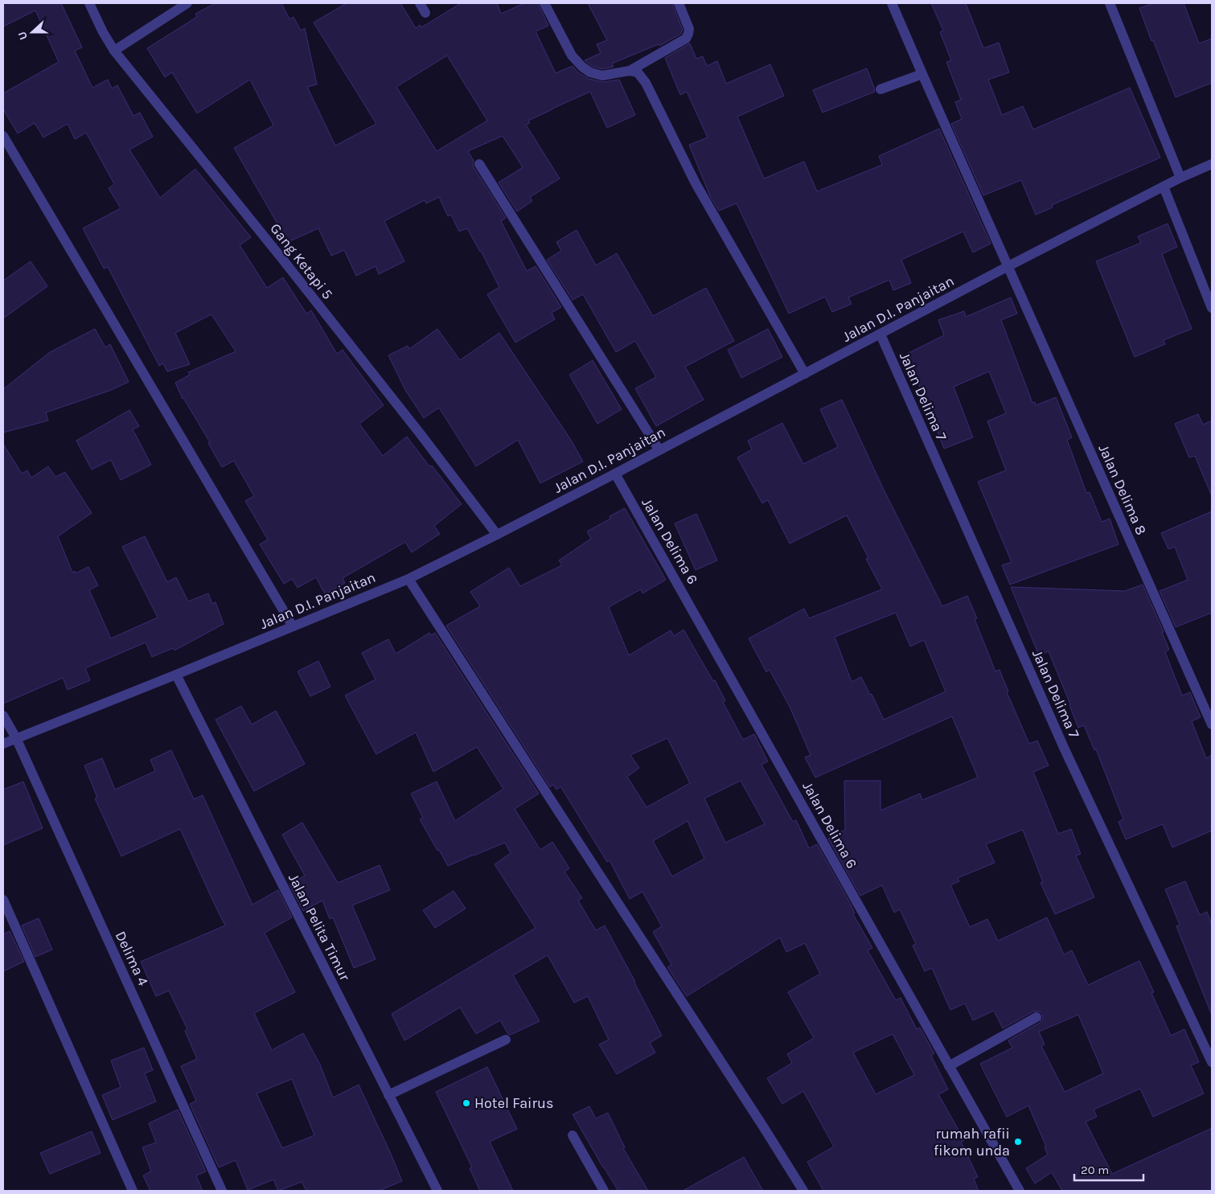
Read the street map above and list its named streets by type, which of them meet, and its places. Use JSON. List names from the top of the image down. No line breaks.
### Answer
{"streets":{"street":["Gang Ketapi 5","Jalan D.I. Panjaitan","Jalan Delima 7","Jalan Delima 8","Jalan Delima 6","Jalan Pelita Timur","Delima 4"]},"crossings":[["Gang Ketapi 5","Jalan D.I. Panjaitan"],["Jalan D.I. Panjaitan","Jalan Delima 7"],["Jalan D.I. Panjaitan","Jalan Delima 8"],["Jalan D.I. Panjaitan","Jalan Delima 6"],["Jalan D.I. Panjaitan","Jalan Pelita Timur"],["Jalan D.I. Panjaitan","Delima 4"]],"places":["Hotel Fairus","rumah rafii fikom unda"],"scale_bar":"20 m","north":"left"}
